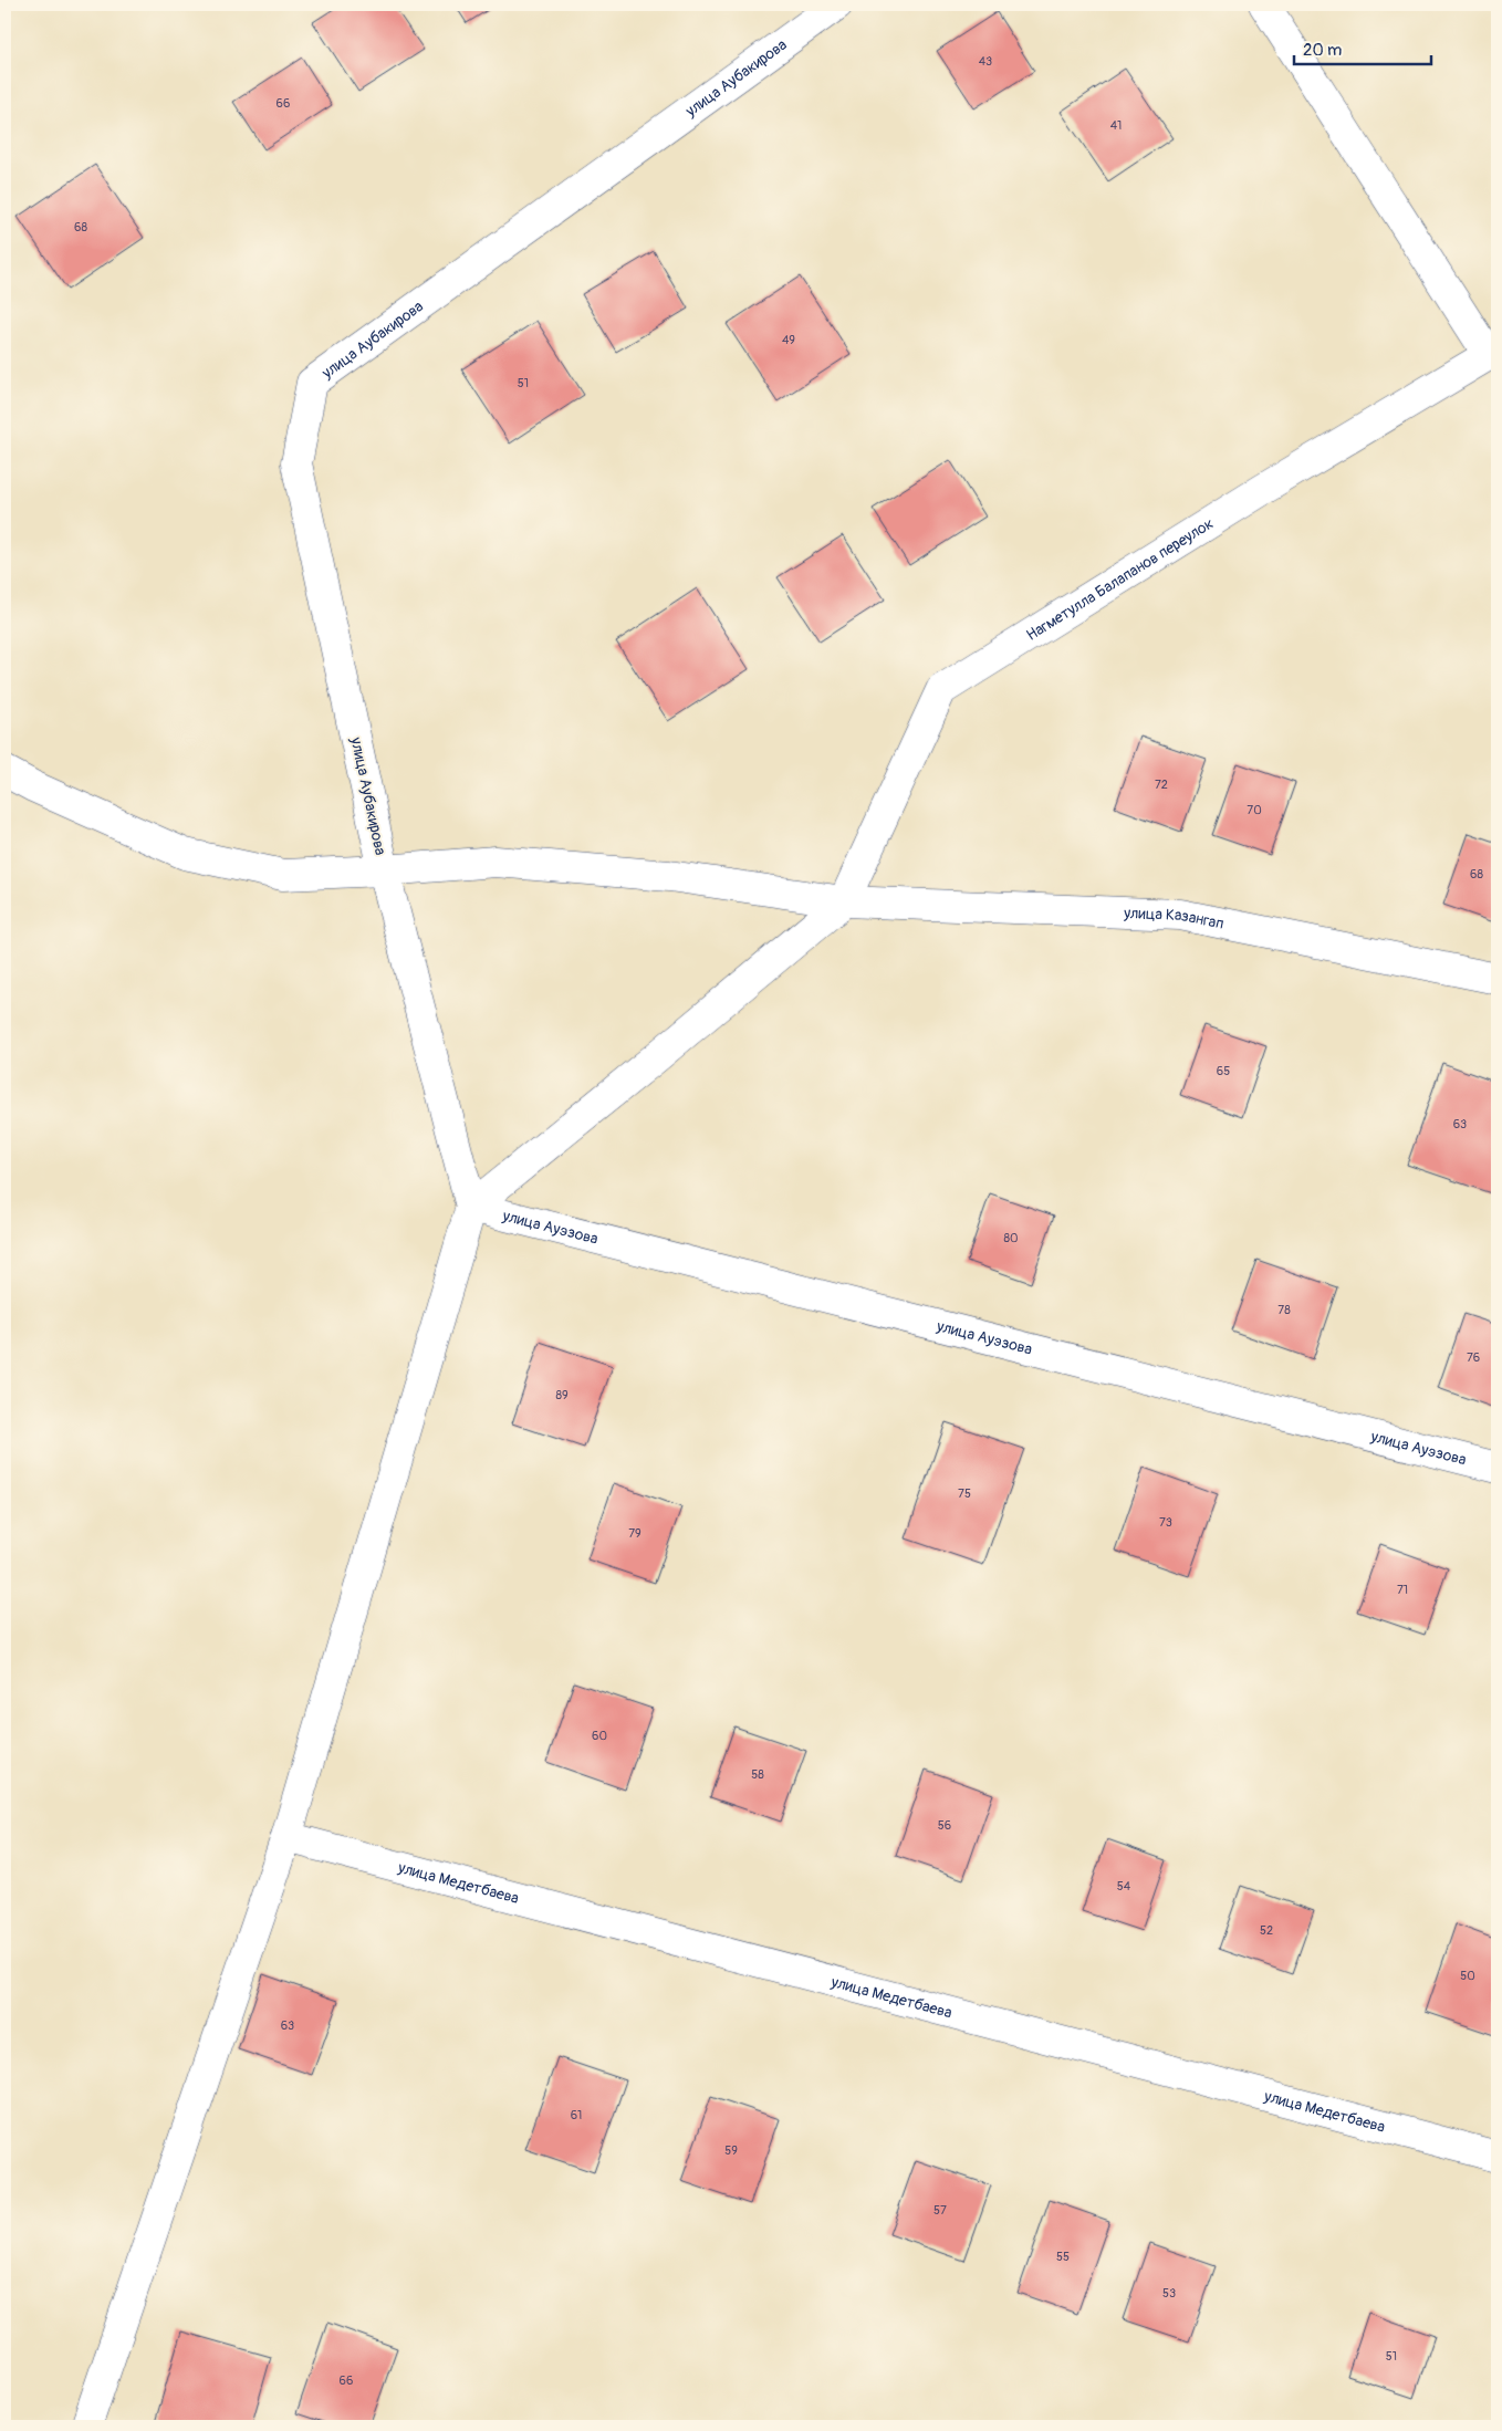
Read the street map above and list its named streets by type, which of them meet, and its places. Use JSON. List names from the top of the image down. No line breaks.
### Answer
{"streets":{"street":["улица Аубакирова","Нагметулла Балапанов переулок","улица Казангап","улица Ауэзова","улица Медетбаева"]},"crossings":[["улица Аубакирова","улица Казангап"],["улица Аубакирова","улица Ауэзова"],["Нагметулла Балапанов переулок","улица Казангап"]],"house_numbers":["43","66","41","68","49","51","72","70","68","65","63","80","78","76","89","75","73","79","71","60","58","56","54","52","50","63","61","59","57","55","53","51","66"],"scale_bar":"20 m"}
